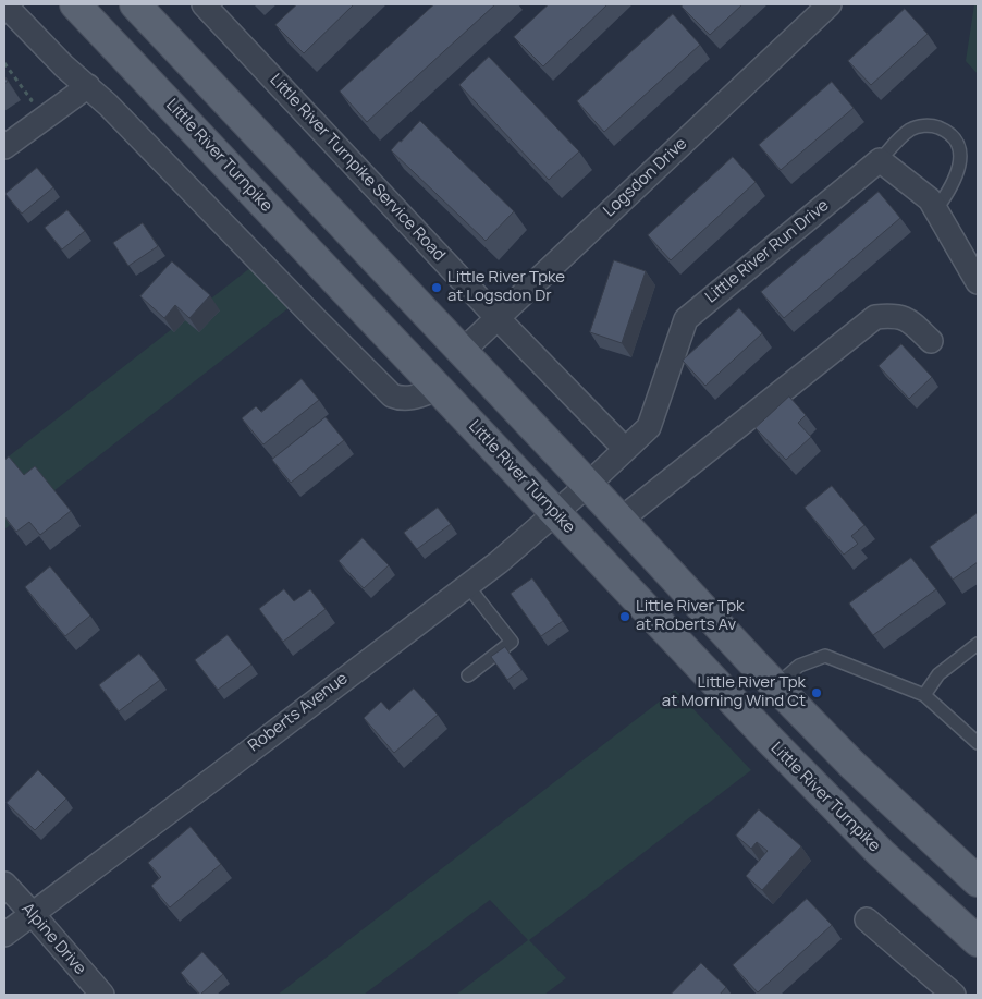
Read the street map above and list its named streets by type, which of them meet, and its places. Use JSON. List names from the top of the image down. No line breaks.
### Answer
{"streets":{"main road":["Little River Turnpike"],"street":["Little River Turnpike Service Road","Logsdon Drive","Little River Run Drive","Roberts Avenue","Alpine Drive"]},"crossings":[["Little River Turnpike","Roberts Avenue"],["Little River Turnpike Service Road","Logsdon Drive"],["Little River Turnpike Service Road","Little River Run Drive"],["Little River Run Drive","Roberts Avenue"],["Roberts Avenue","Alpine Drive"]],"places":["Little River Tpke at Logsdon Dr","Little River Tpk at Roberts Av","Little River Tpk at Morning Wind Ct"]}
